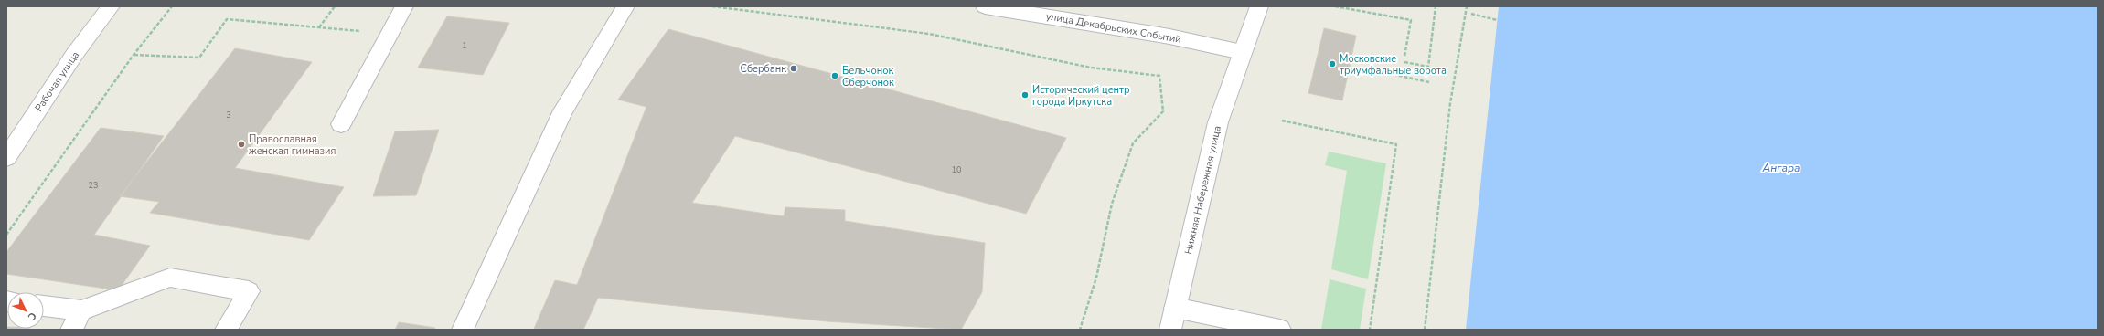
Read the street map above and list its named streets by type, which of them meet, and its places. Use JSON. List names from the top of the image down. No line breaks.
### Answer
{"streets":{"main road":["улица Декабрьских Событий","Рабочая улица","Нижняя Набережная улица"]},"crossings":[["улица Декабрьских Событий","Нижняя Набережная улица"]],"water":["Ангара"],"places":["Московские триумфальные ворота","Сбербанк","Бельчонок Сберчонок","Исторический центр города Иркутска","Православная женская гимназия"],"house_numbers":["1","3","10","23"],"north":"bottom right"}
